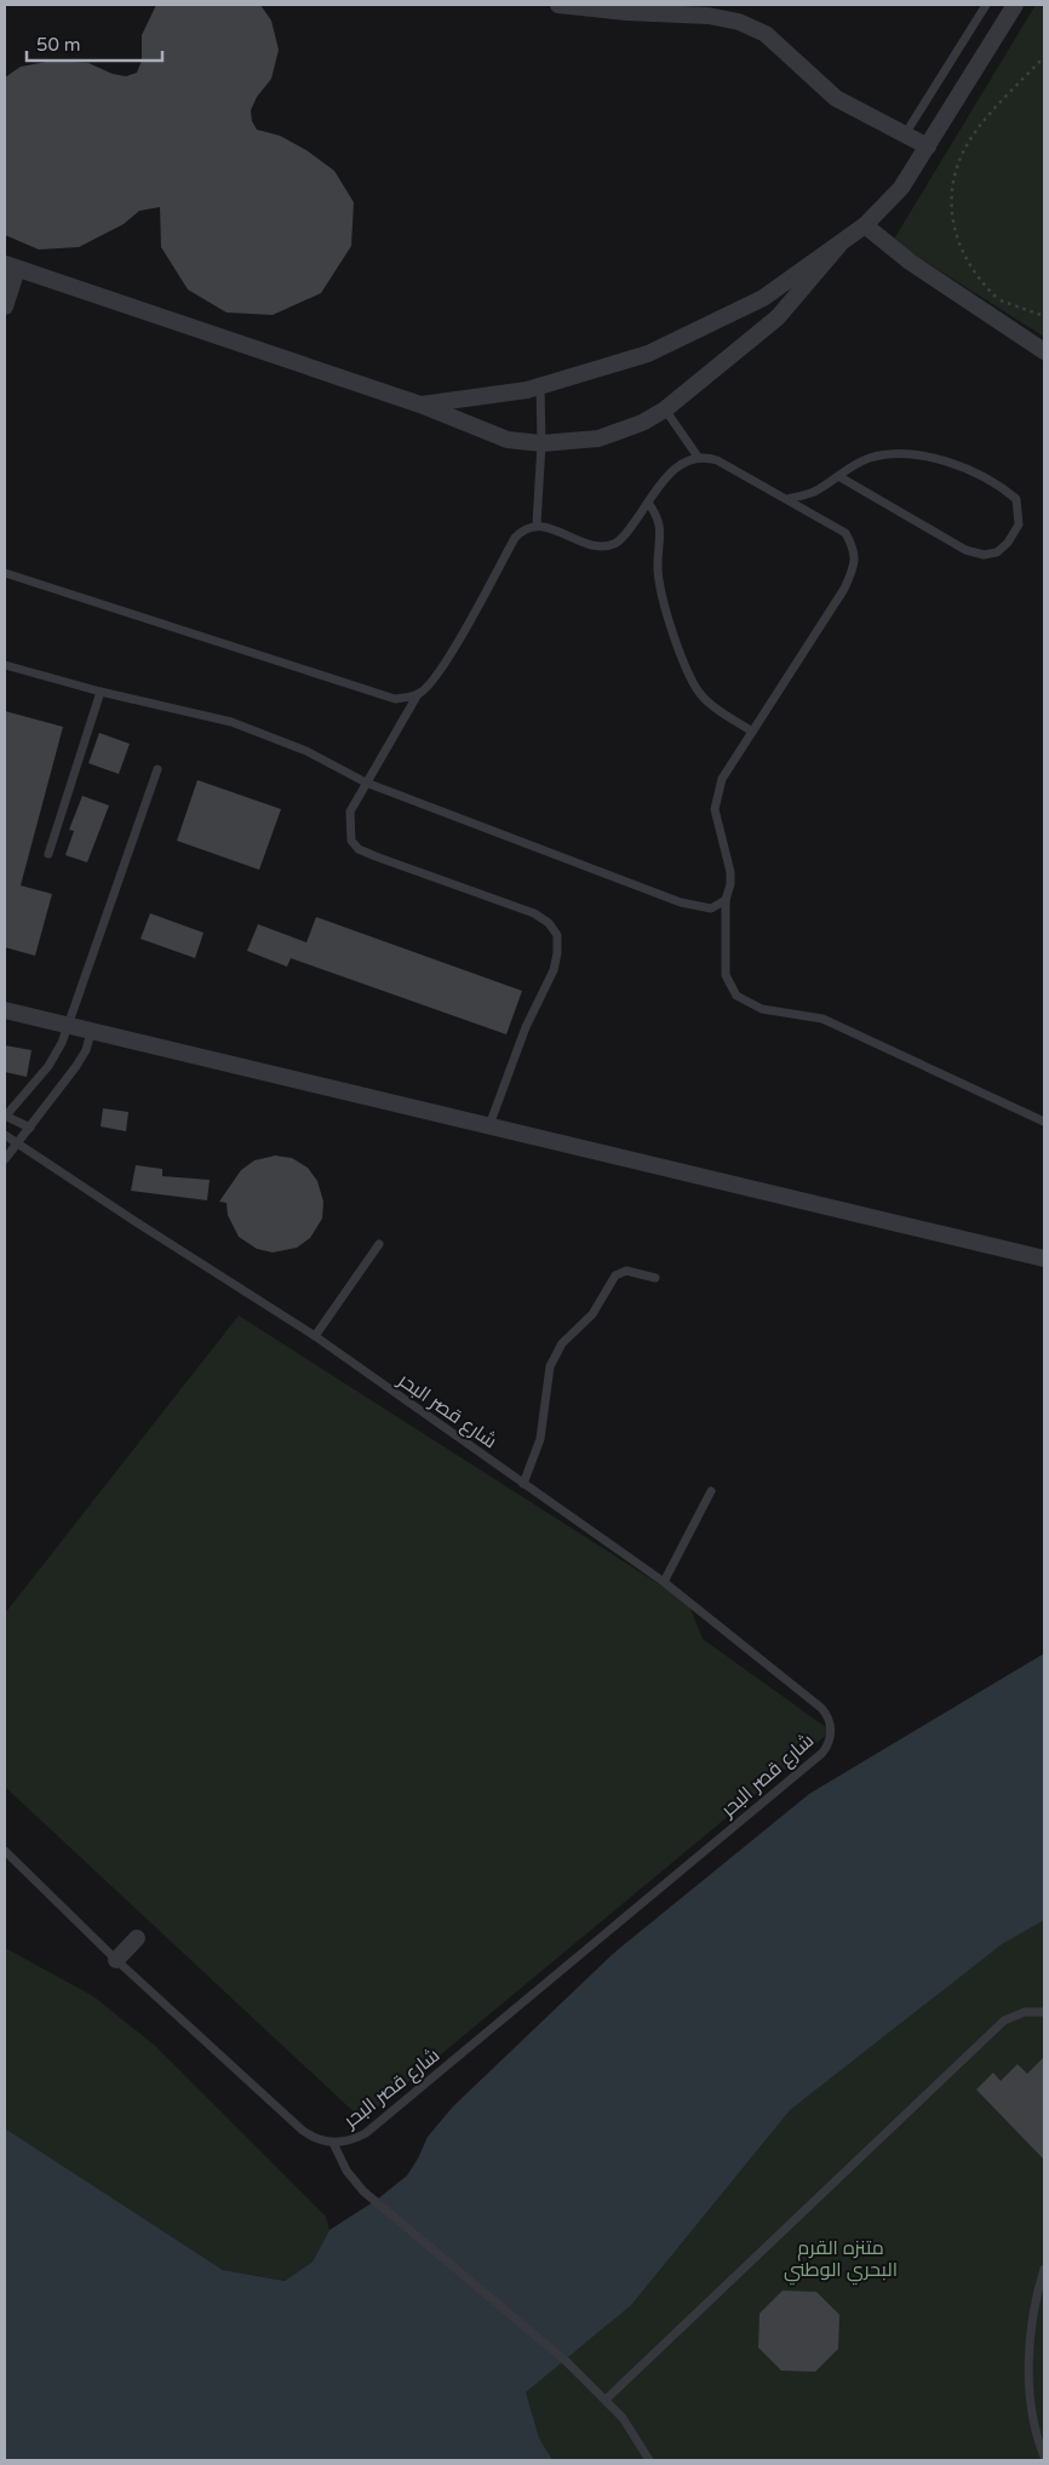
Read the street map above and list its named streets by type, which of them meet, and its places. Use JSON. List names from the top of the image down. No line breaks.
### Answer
{"streets":{"lane":["شارع قصر البحر"]},"parks":["متنزه القرم البحري الوطني"],"scale_bar":"50 m"}
